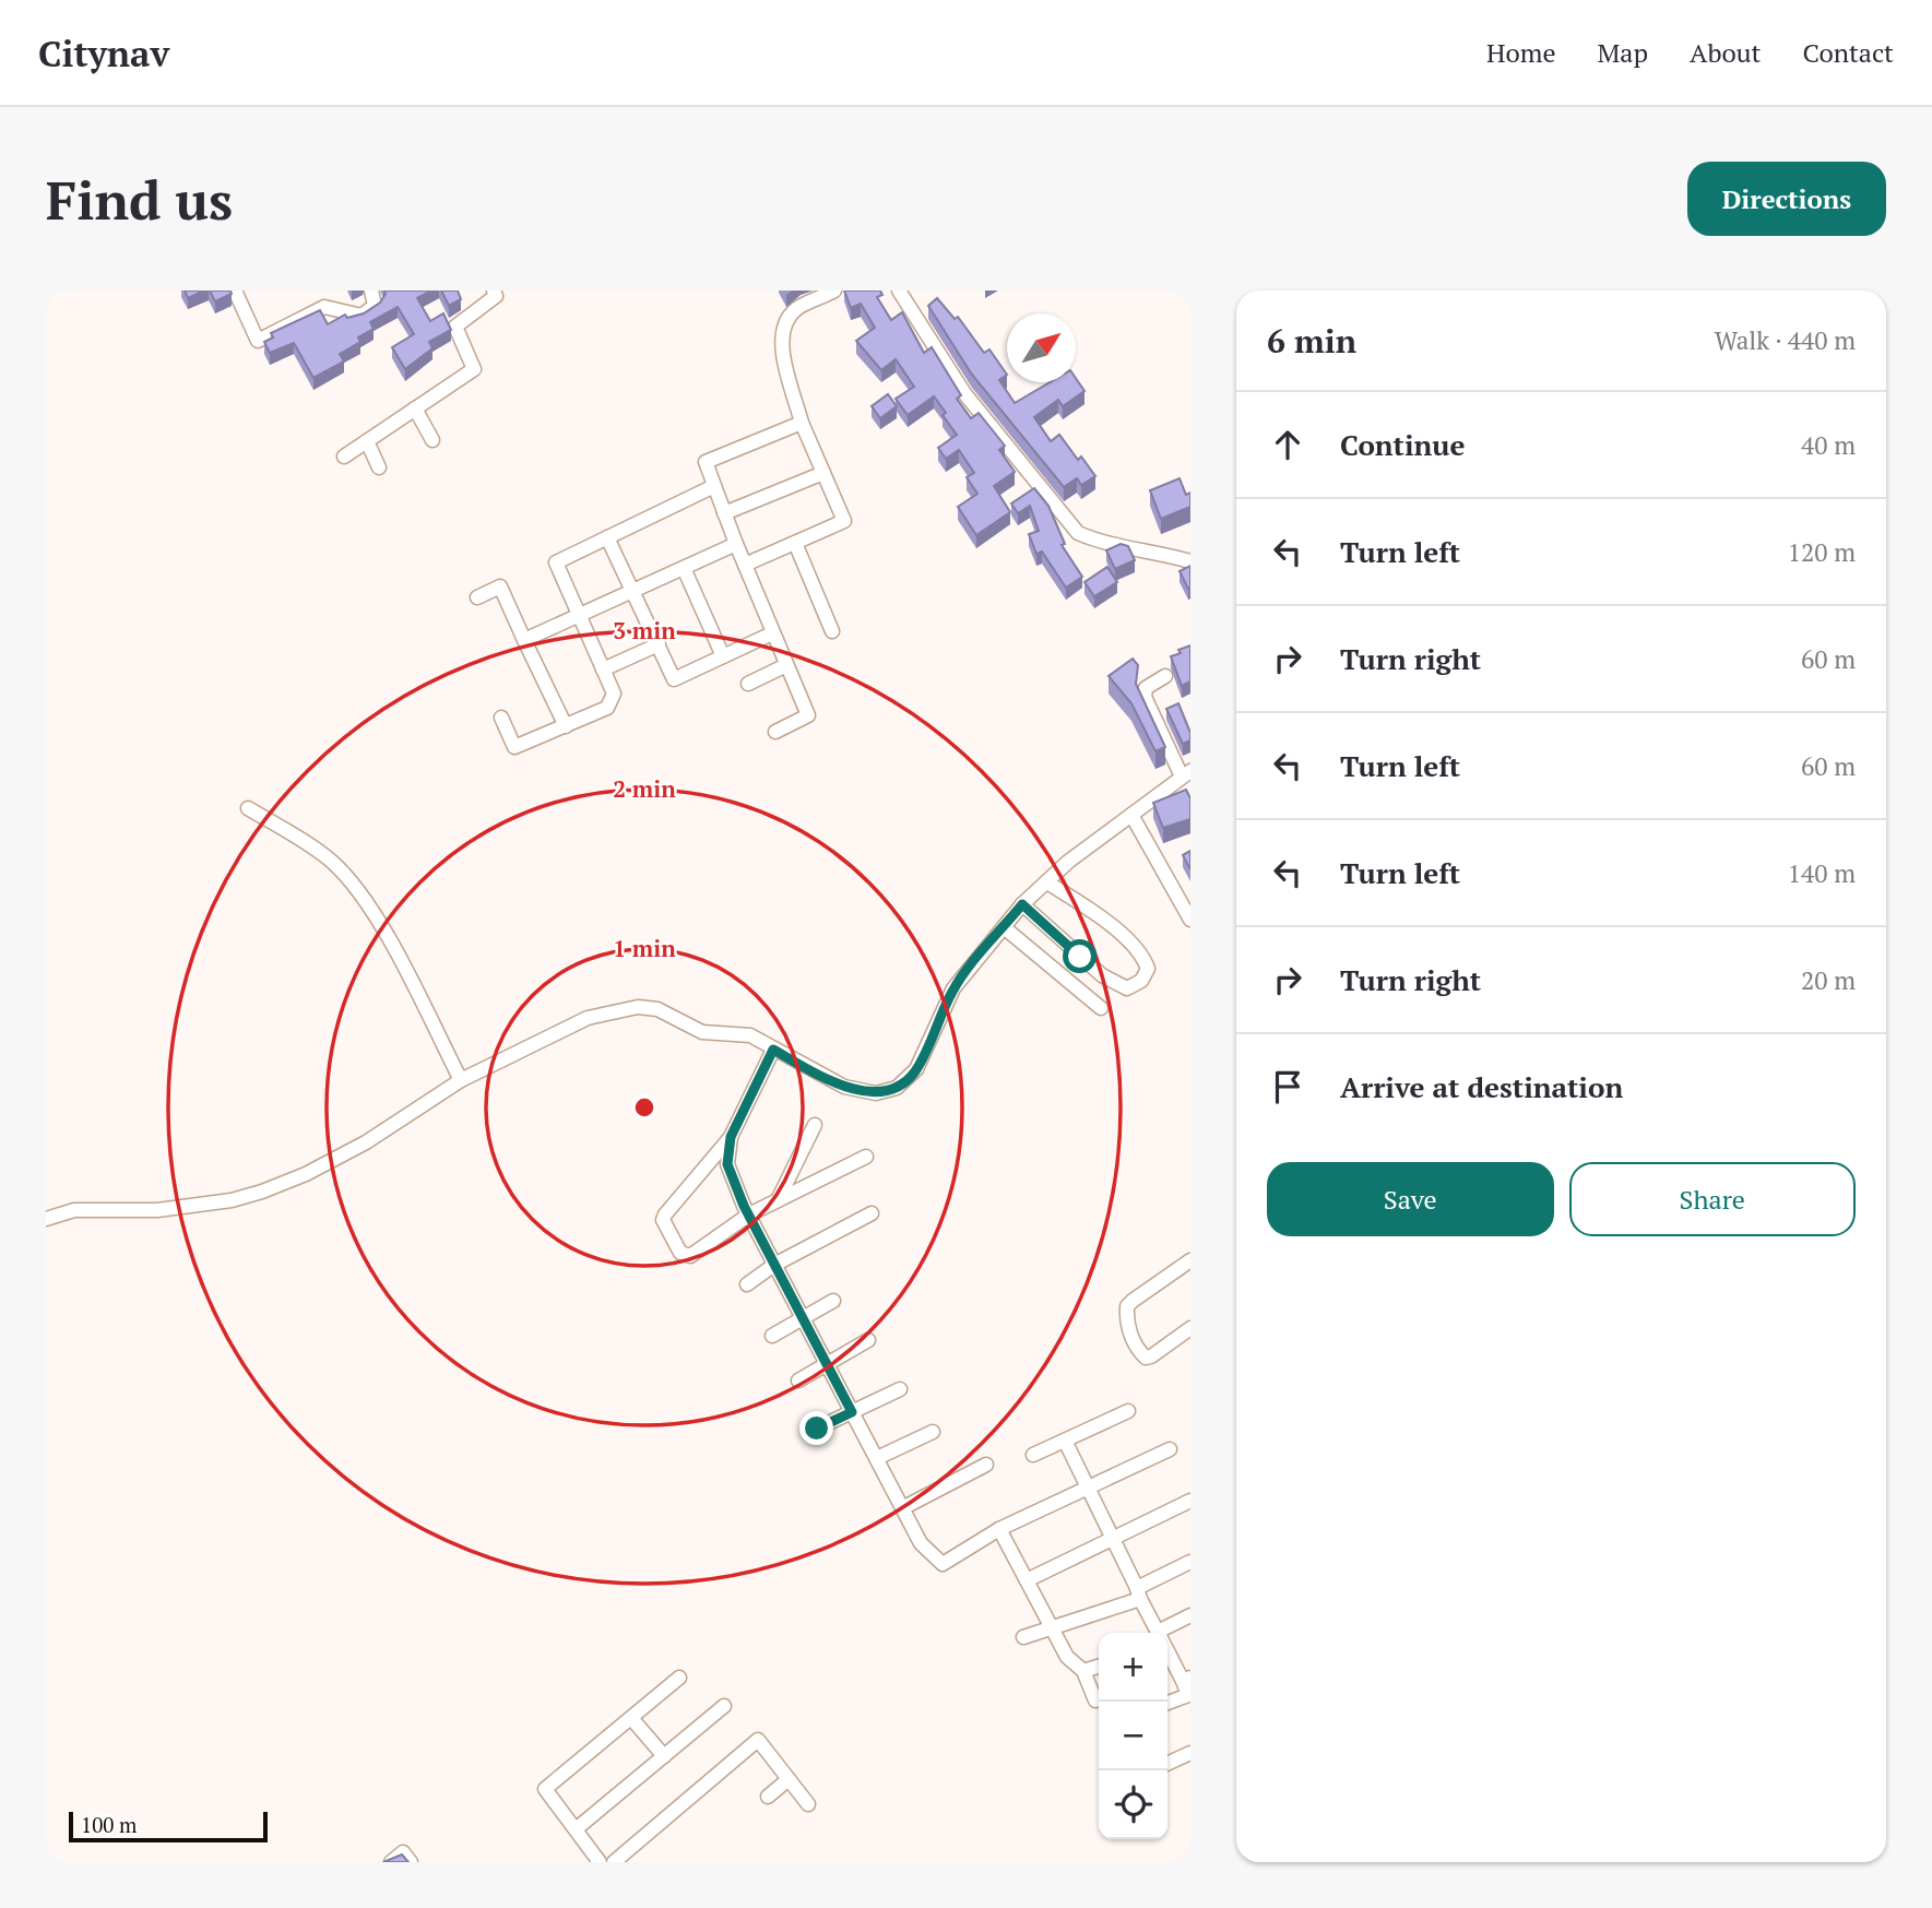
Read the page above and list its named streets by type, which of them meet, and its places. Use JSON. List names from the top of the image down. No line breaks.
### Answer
{"scale_bar":"100 m","north":"top right","page":{"header":"Citynav","nav":["Home","Map","About","Contact"],"buttons":["Directions",["Save","Share"]],"title":"Find us","heading":["6 min","Walk · 440 m"],"list":[["Continue","40 m"],["Turn left","120 m"],["Turn right","60 m"],["Turn left","60 m"],["Turn left","140 m"],["Turn right","20 m"],"Arrive at destination"],"map_buttons":["+","−"],"scale":"100 m"},"rings":["3 min","2 min","1 min"]}
